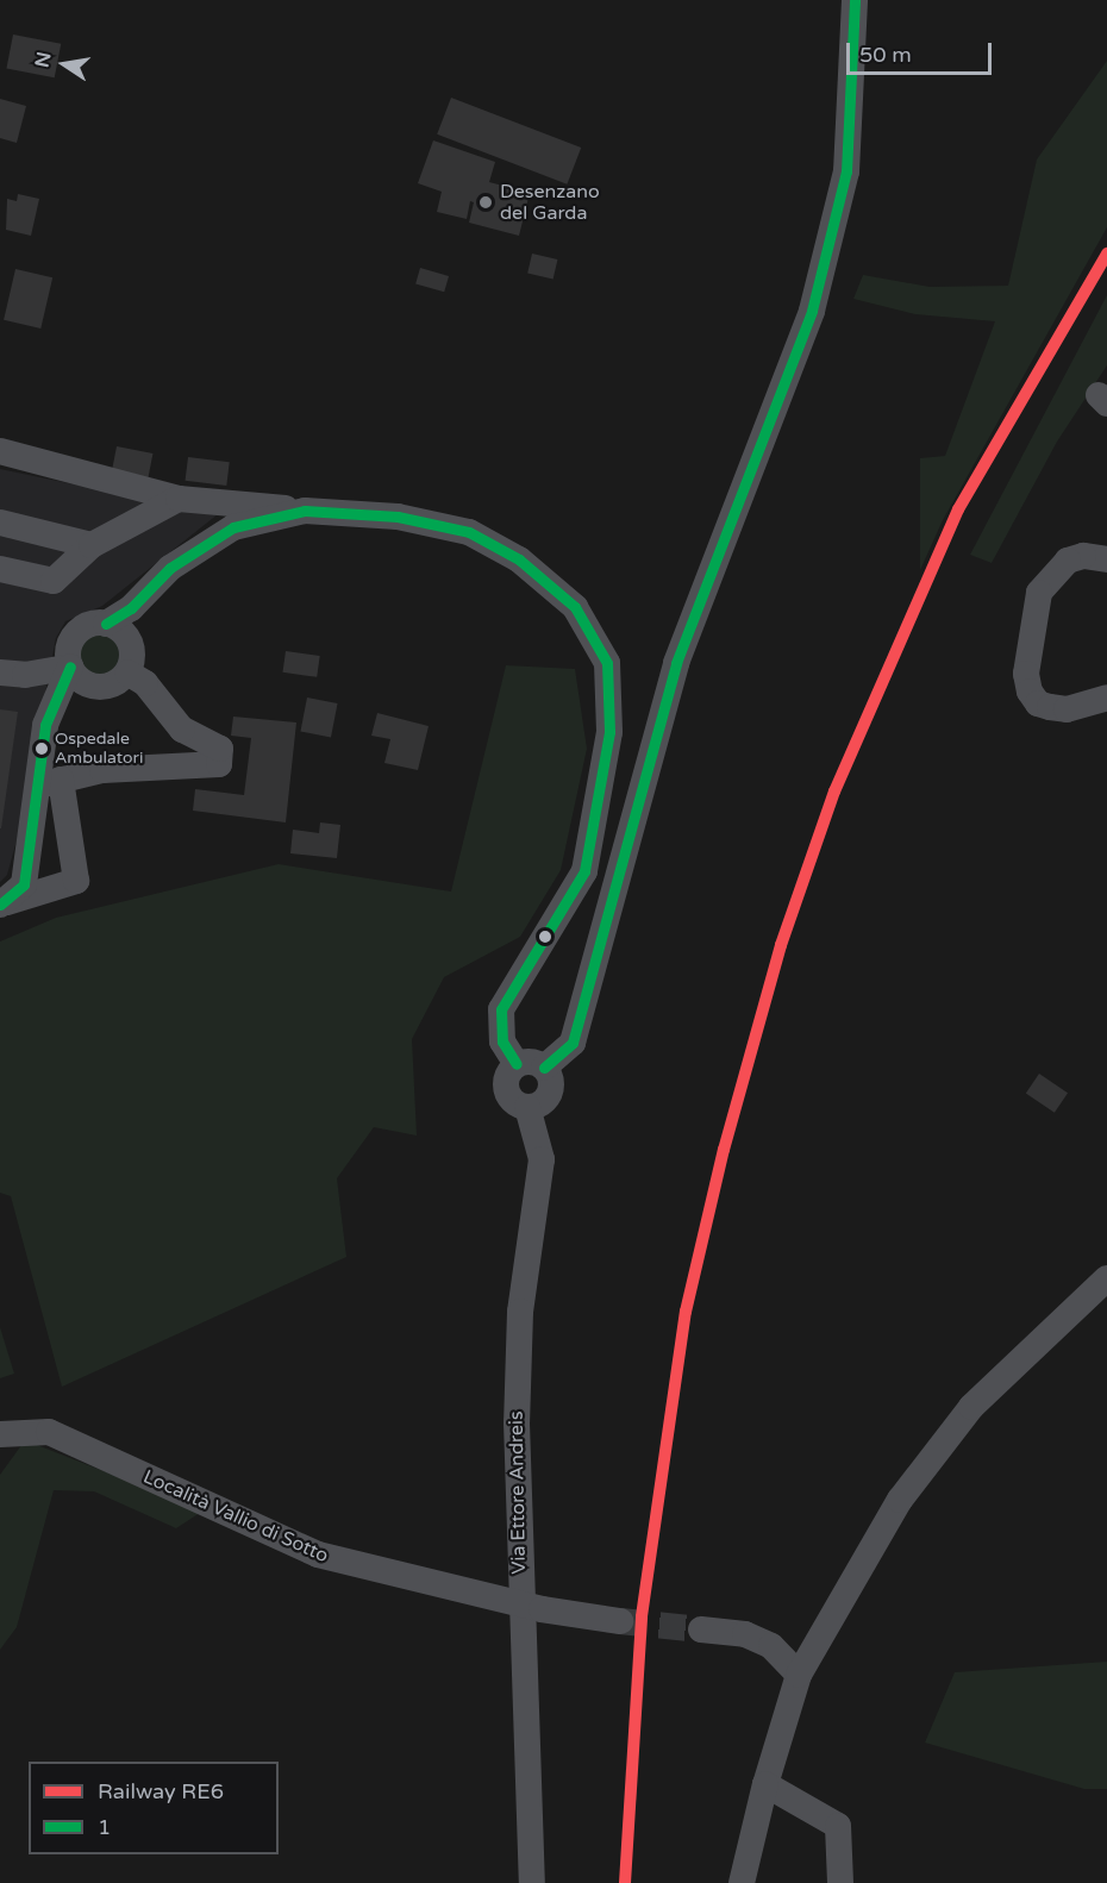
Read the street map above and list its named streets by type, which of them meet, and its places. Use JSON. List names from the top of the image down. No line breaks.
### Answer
{"streets":{"street":["Via Ettore Andreis","Località Vallio di Sotto"]},"crossings":[["Via Ettore Andreis","Località Vallio di Sotto"]],"places":["Desenzano del Garda","Ospedale Ambulatori"],"lines":["transit line 1","rail line RE6"],"legend":["Railway RE6","1"],"scale_bar":"50 m","north":"left"}
